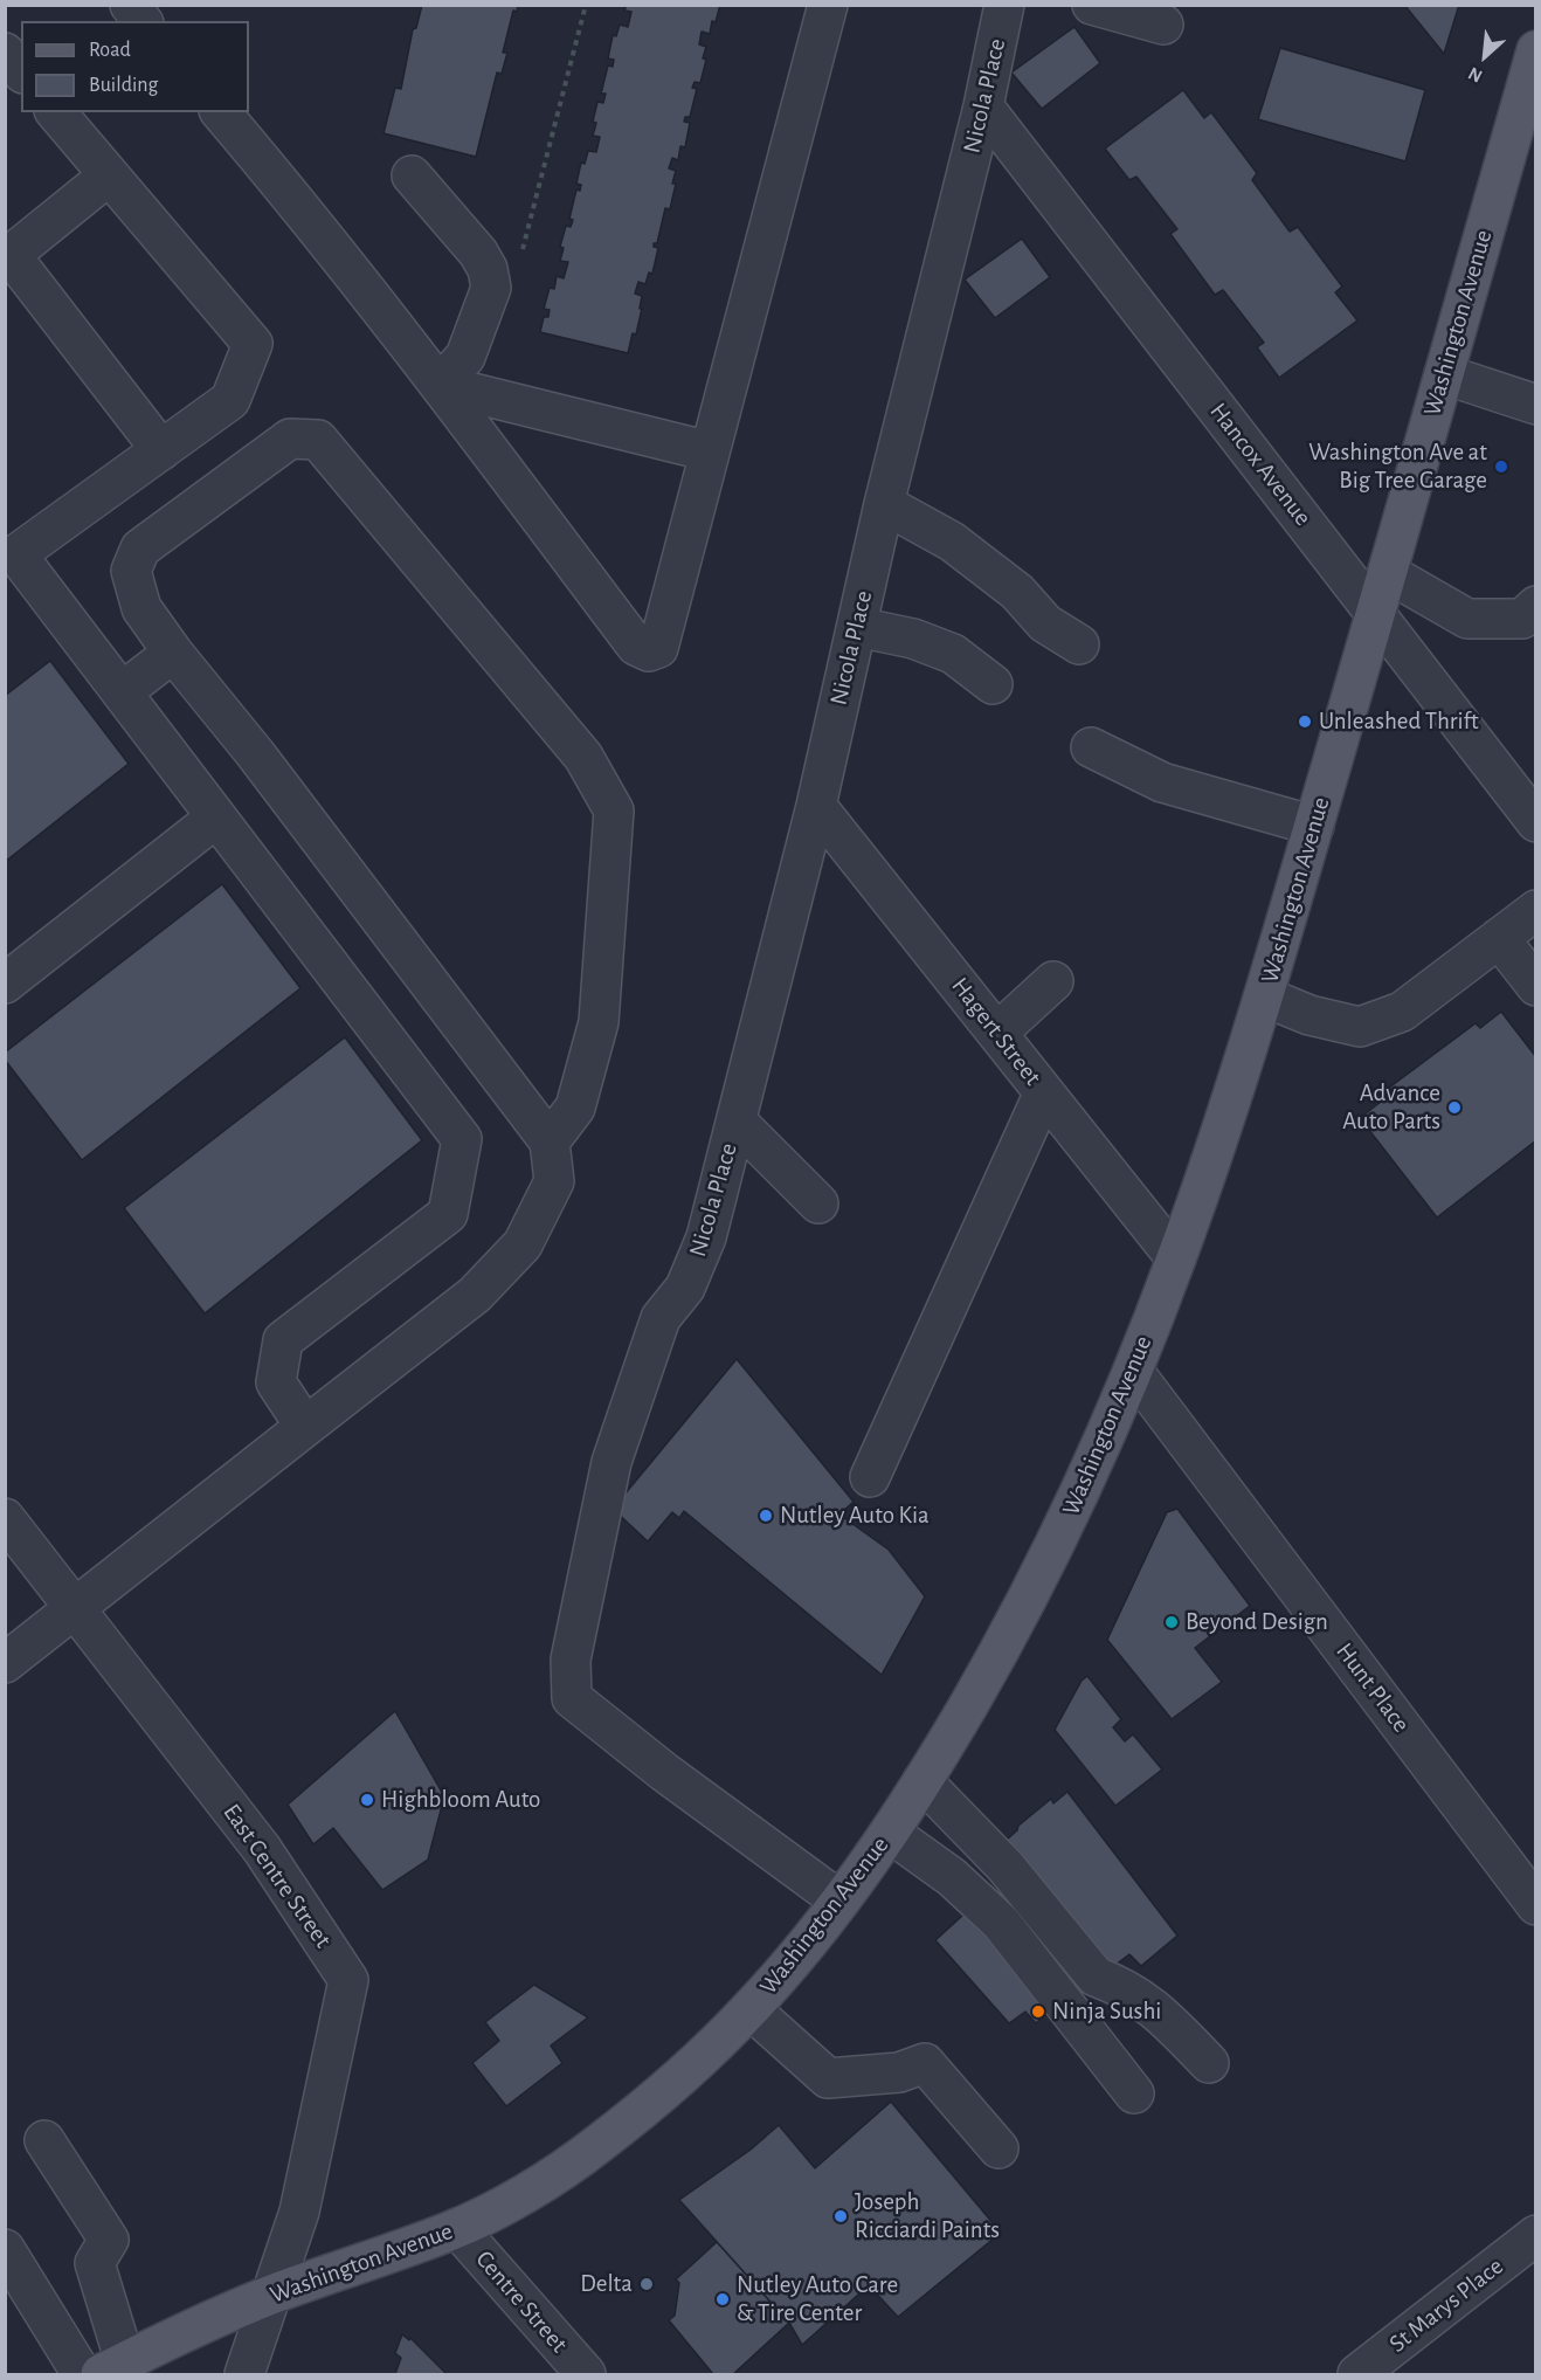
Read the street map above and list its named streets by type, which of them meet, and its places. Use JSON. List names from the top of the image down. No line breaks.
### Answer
{"streets":{"main road":["Washington Avenue"],"street":["Nicola Place","Hancox Avenue","Hagert Street","Hunt Place","East Centre Street","Centre Street","St Marys Place"]},"crossings":[["Nicola Place","Washington Avenue"],["Nicola Place","Hancox Avenue"],["Nicola Place","Hagert Street"],["Washington Avenue","Hancox Avenue"],["Washington Avenue","Hagert Street"],["Washington Avenue","Hunt Place"],["Washington Avenue","East Centre Street"],["Washington Avenue","Centre Street"]],"places":["Washington Ave at Big Tree Garage","Unleashed Thrift","Advance Auto Parts","Nutley Auto Kia","Beyond Design","Highbloom Auto","Ninja Sushi","Joseph Ricciardi Paints","Delta","Nutley Auto Care & Tire Center"],"legend":["Road","Building"],"north":"bottom left"}
